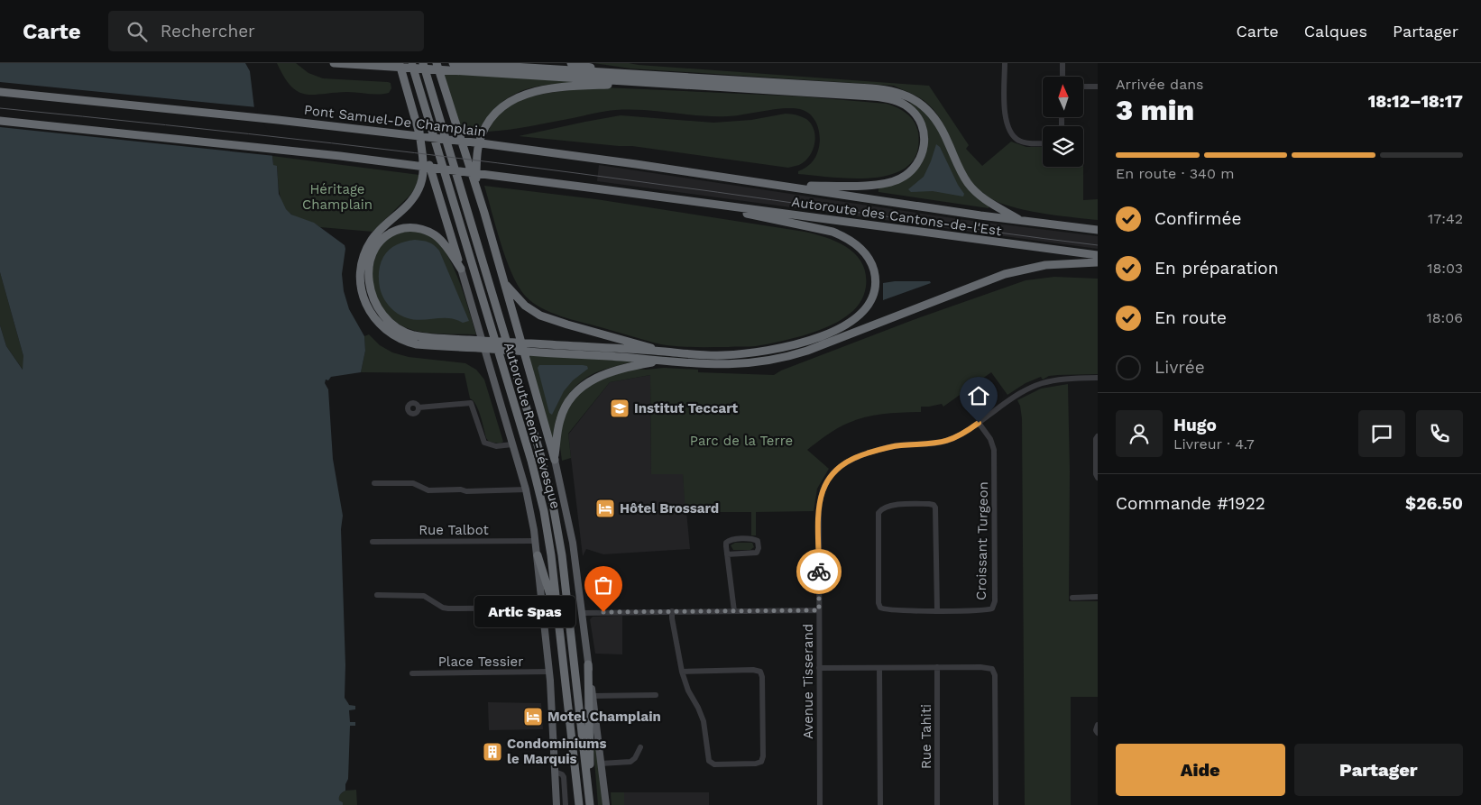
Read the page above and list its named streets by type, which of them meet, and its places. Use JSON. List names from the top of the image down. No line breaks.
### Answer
{"streets":{"highway":["Pont Samuel-De Champlain","Autoroute des Cantons-de-l'Est","Autoroute René-Lévesque"],"street":["Rue Talbot","Croissant Turgeon","Place Tessier","Avenue Tisserand","Rue Tahiti"]},"crossings":[["Pont Samuel-De Champlain","Autoroute des Cantons-de-l'Est"],["Croissant Turgeon","Avenue Tisserand"]],"parks":["Héritage Champlain","Parc de la Terre"],"places":{"school or university":["Institut Teccart"],"hotel":["Hôtel Brossard","Motel Champlain"],"other":["Artic Spas"],"building":["Condominiums le Marquis"]},"north":"top","page":{"header":"Carte","search":"Rechercher","nav":["Carte","Calques","Partager"],"heading":["3 min","Arrivée dans","18:12–18:17"],"panel":["Hugo","Livreur · 4.7","Commande #1922","$26.50"],"bar":"En route · 340 m","list":[["Confirmée","17:42"],["En préparation","18:03"],["En route","18:06"],"Livrée"],"bubble":"Artic Spas","buttons":["Aide","Partager"]}}
